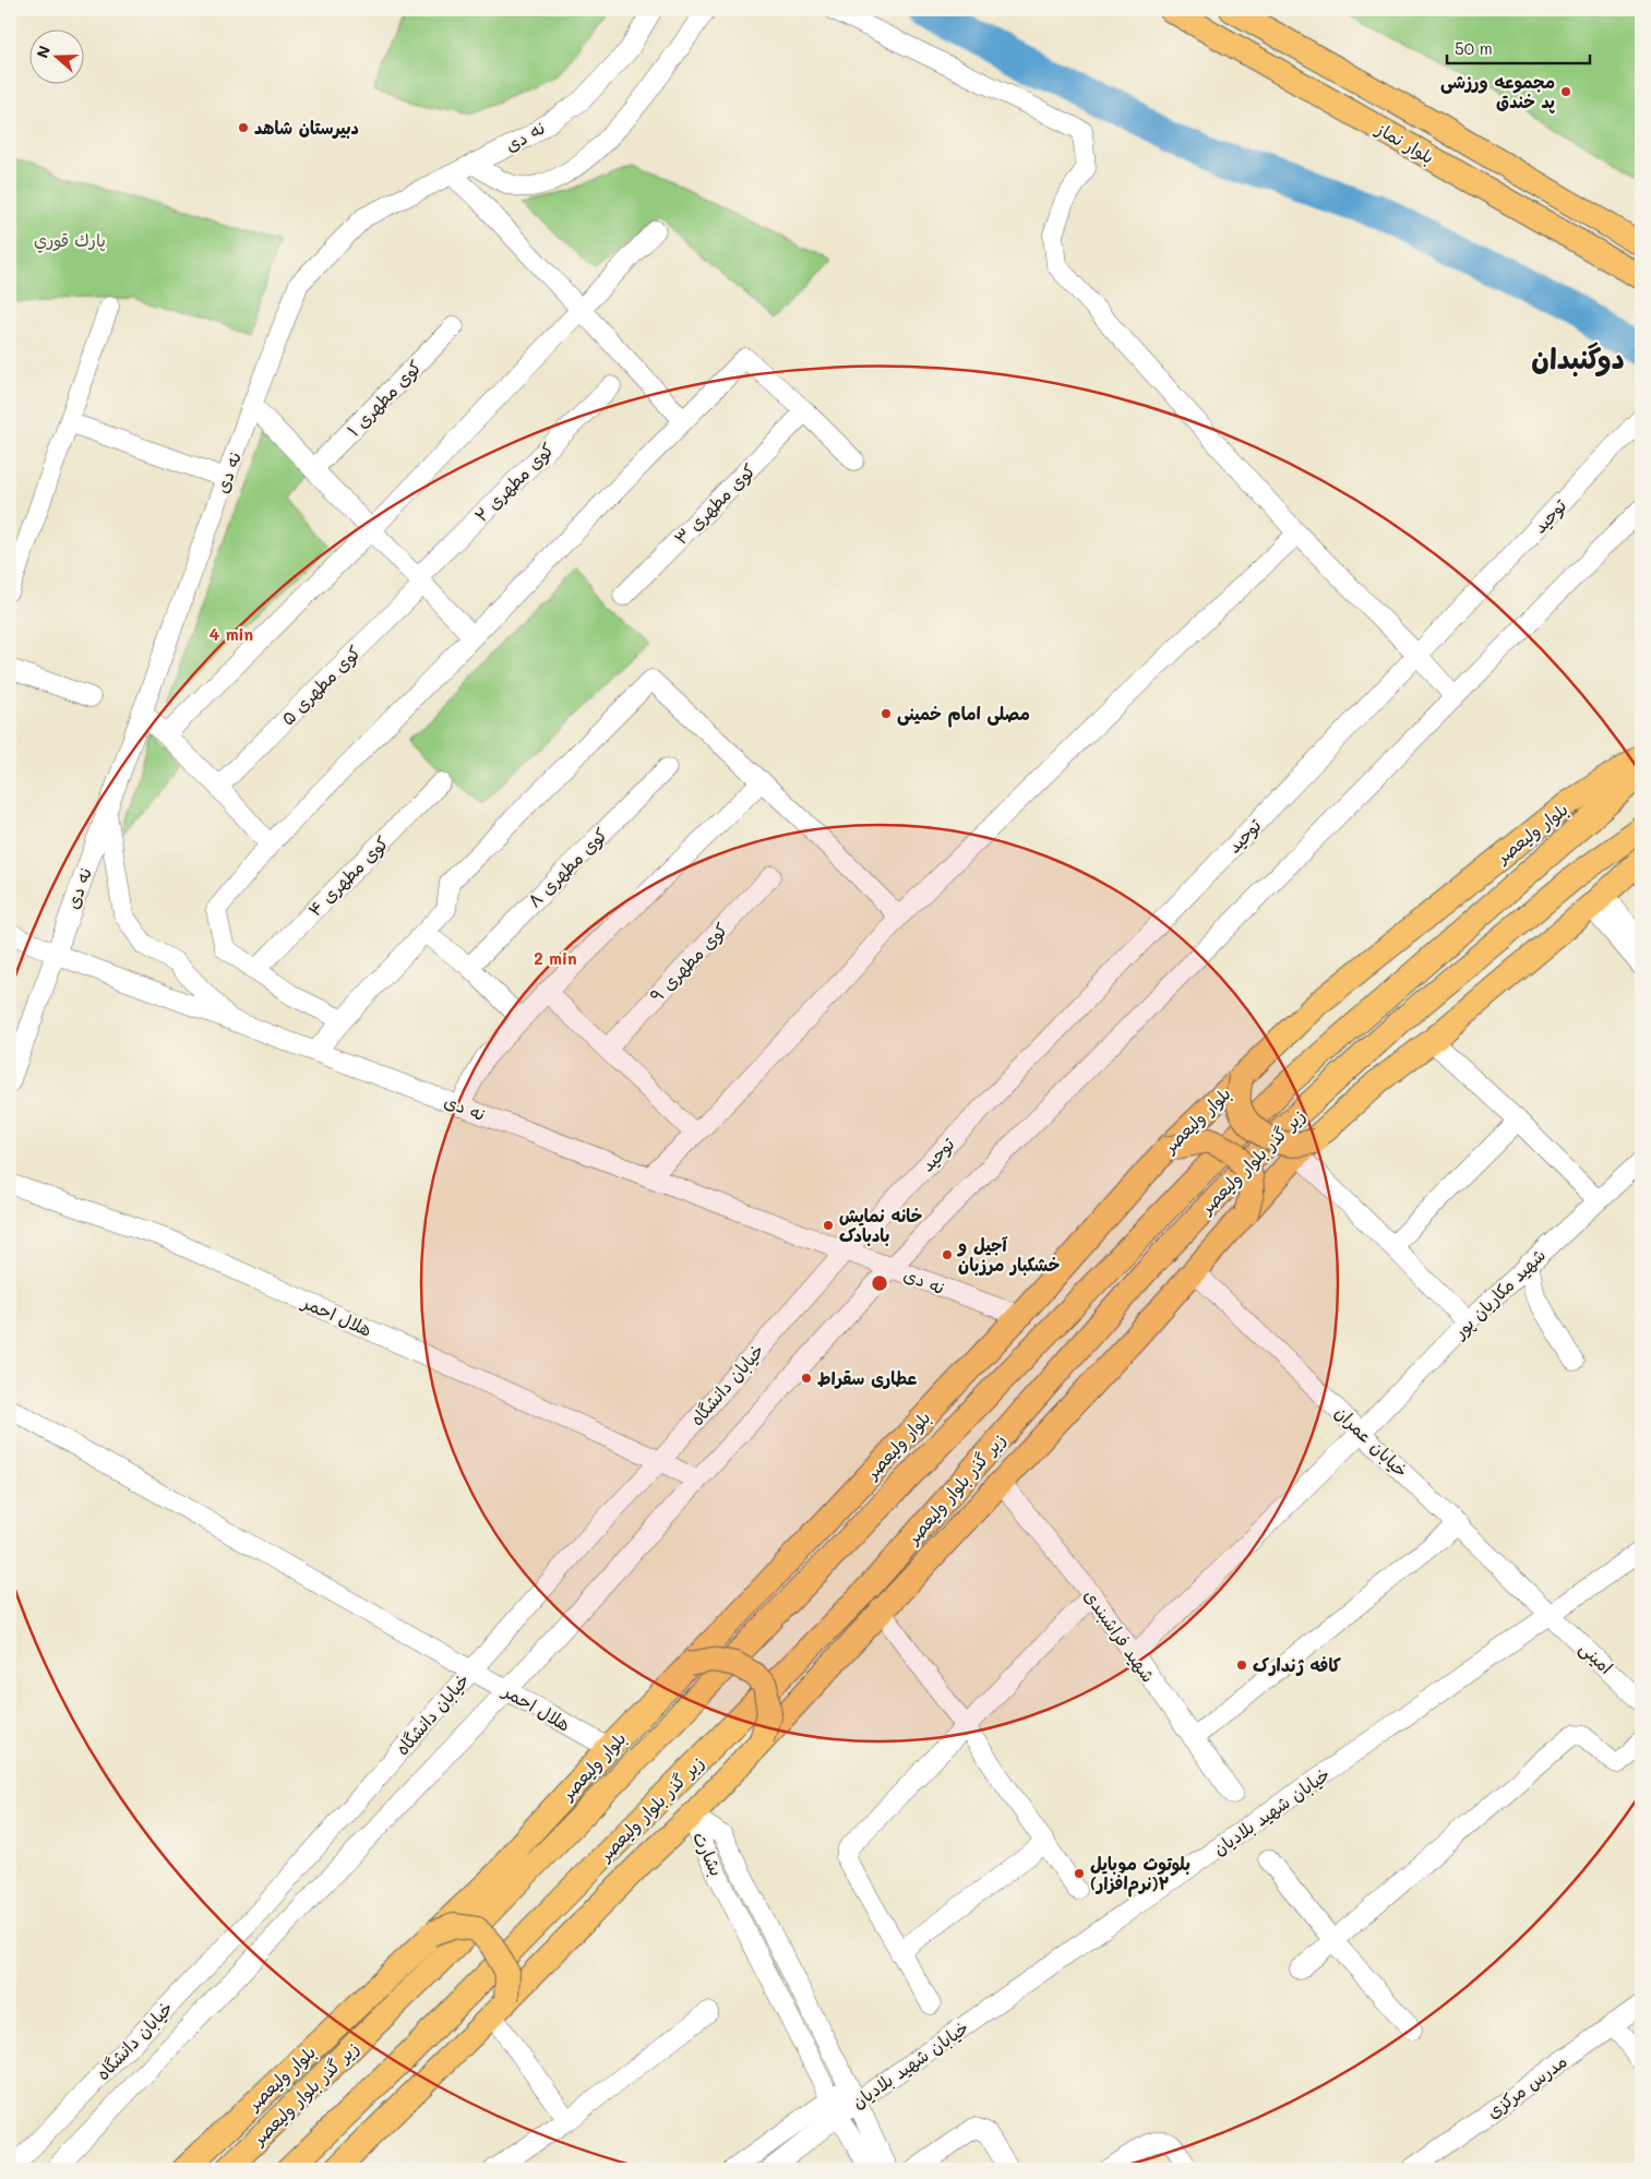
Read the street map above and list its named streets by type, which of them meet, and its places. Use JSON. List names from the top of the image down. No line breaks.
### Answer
{"streets":{"main road":["بلوار نماز","بلوار ولیعصر","زیر گذر بلوار ولیعصر"],"street":["نه دی","کوی مطهری ۱","کوی مطهری ۲","کوی مطهری ۳","توحید","کوی مطهری ۵","کوی مطهری ۸","کوی مطهری ۴","کوی مطهری ۹","شهید مکاریان پور","هلال احمر","خیابان دانشگاه","خیابان عمران","شهید فراشبندی","امینی","خیابان شهید بلادیان","بشارت","مدرس مرکزی"]},"crossings":[["نه دی","توحید"],["نه دی","بلوار ولیعصر"],["نه دی","خیابان دانشگاه"],["کوی مطهری ۲","کوی مطهری ۵"],["توحید","خیابان دانشگاه"],["بلوار ولیعصر","زیر گذر بلوار ولیعصر"],["بلوار ولیعصر","هلال احمر"],["شهید مکاریان پور","خیابان عمران"],["شهید مکاریان پور","شهید فراشبندی"],["هلال احمر","خیابان دانشگاه"],["خیابان عمران","امینی"],["خیابان عمران","خیابان شهید بلادیان"],["امینی","خیابان شهید بلادیان"],["خیابان شهید بلادیان","بشارت"]],"districts":["دوگنبدان"],"parks":["پارك قوري"],"places":["مجموعه ورزشی پد خندق","دبیرستان شاهد","مصلی امام خمینی","خانه نمایش بادبادک","آجیل و خشکبار مرزبان","عطاری سقراط","کافه ژندارک","بلوتوث موبایل (نرم‌افزار)۲"],"scale_bar":"50 m","north":"left","rings":["4 min","2 min"]}
